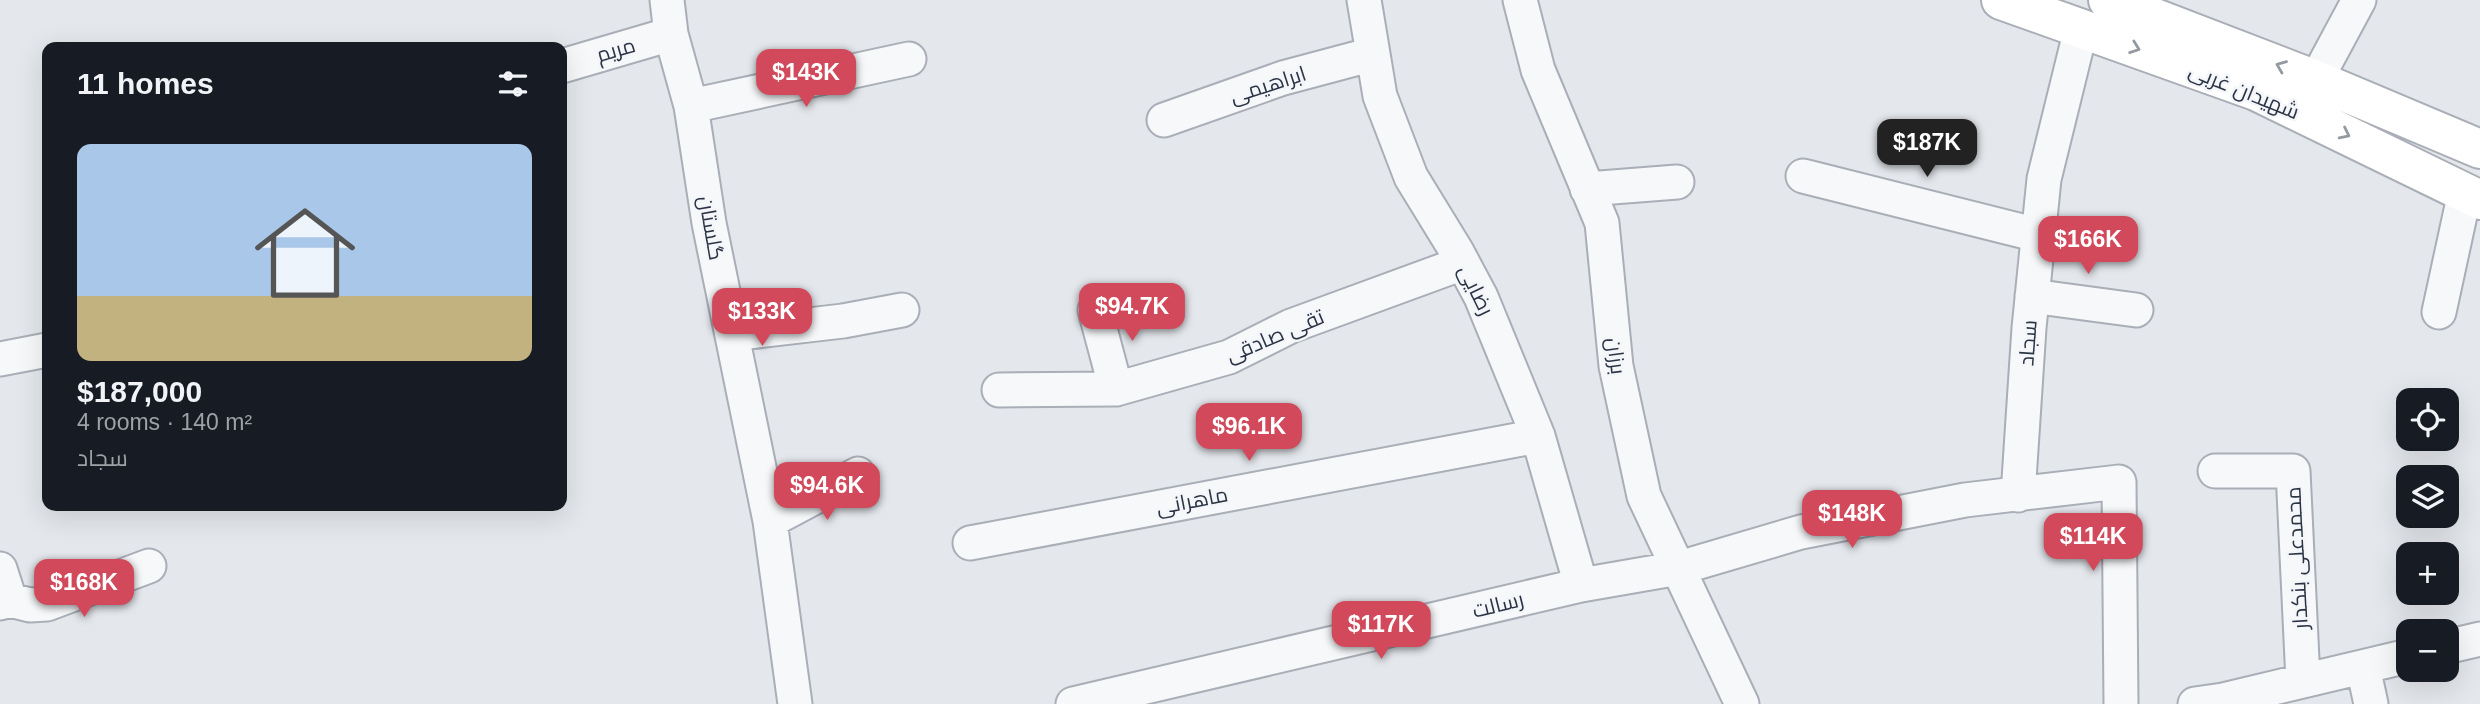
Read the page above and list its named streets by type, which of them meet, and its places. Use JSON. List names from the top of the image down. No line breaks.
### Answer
{"streets":{"main road":["شهیدان غربی"],"street":["مریم","ابراهیمی","گلستان","رضایی","تقی صادقی","سجاد","برزان","ماهرانی","محمدعلی بنکدار","رسالت"]},"crossings":[["مریم","گلستان"],["ابراهیمی","رضایی"],["شهیدان غربی","سجاد"],["رضایی","تقی صادقی"],["رضایی","ماهرانی"],["رضایی","رسالت"],["سجاد","رسالت"],["برزان","رسالت"]],"page":{"heading":"11 homes","price":["$143K","$187K","$166K","$94.7K","$133K","$96.1K","$94.6K","$148K","$114K","$168K","$117K"],"list":[{"name":"$187,000","note":"4 rooms · 140 m² · سجاد"}],"map_buttons":["+","−"]}}
